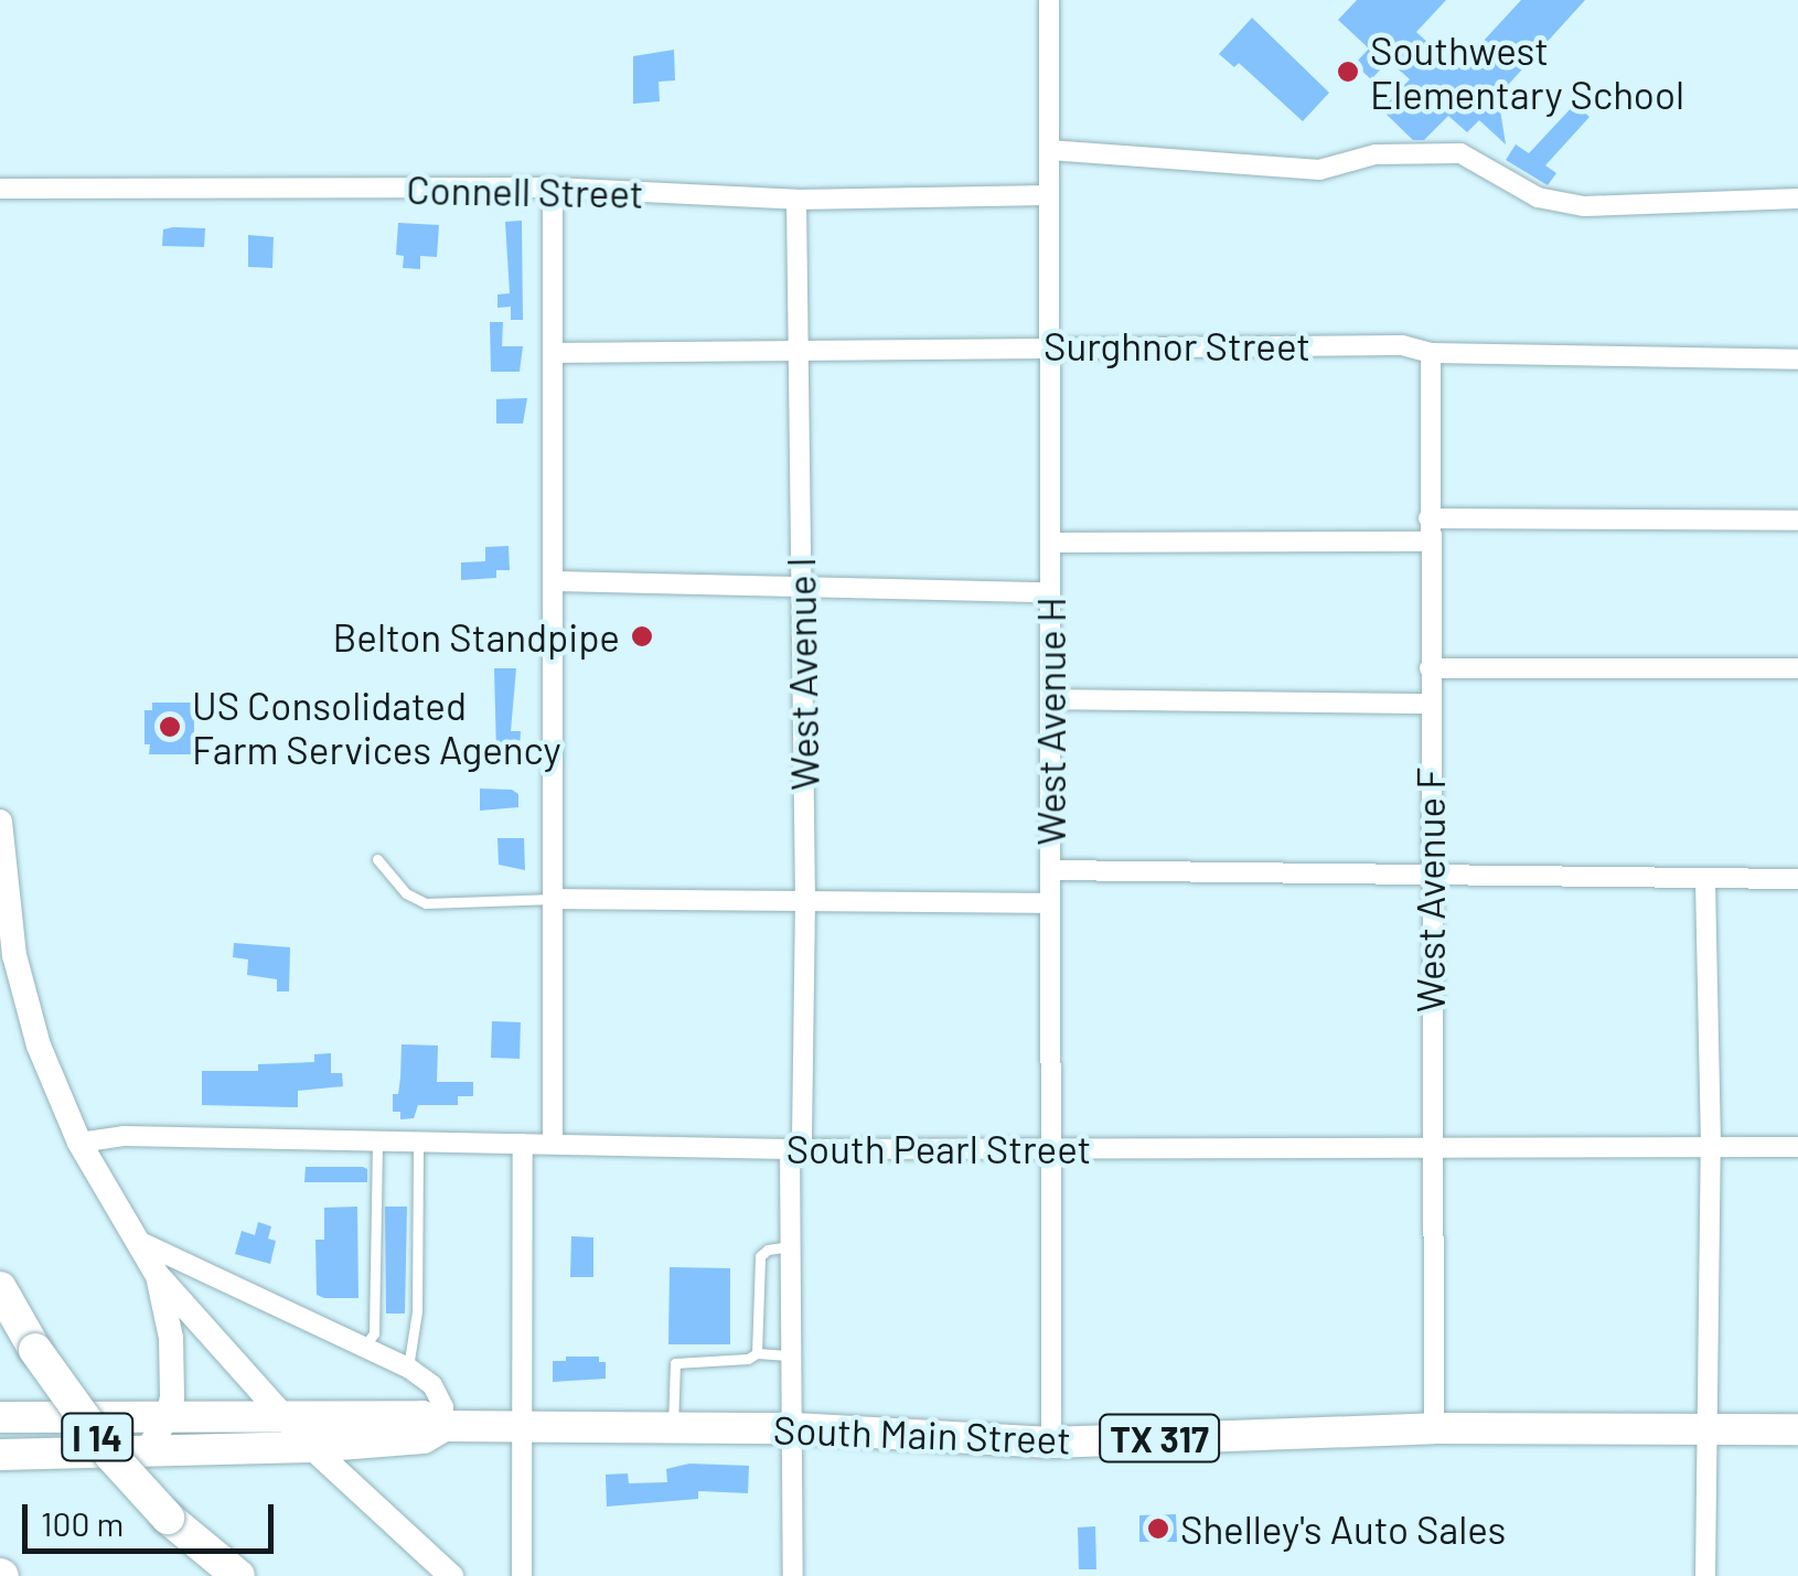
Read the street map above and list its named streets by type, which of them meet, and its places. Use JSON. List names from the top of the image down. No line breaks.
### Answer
{"streets":{"highway":["I 14"],"main road":["South Main Street","TX 317"],"street":["Connell Street","Surghnor Street","West Avenue I","West Avenue H","West Avenue F","South Pearl Street"]},"crossings":[["Connell Street","West Avenue I"],["Connell Street","West Avenue H"],["Surghnor Street","West Avenue I"],["Surghnor Street","West Avenue H"],["Surghnor Street","West Avenue F"],["West Avenue I","South Pearl Street"],["West Avenue I","South Main Street"],["West Avenue H","South Pearl Street"],["West Avenue H","South Main Street"],["West Avenue F","South Pearl Street"],["West Avenue F","South Main Street"]],"places":["Southwest Elementary School","Belton Standpipe","US Consolidated Farm Services Agency","Shelley's Auto Sales"],"scale_bar":"100 m"}
